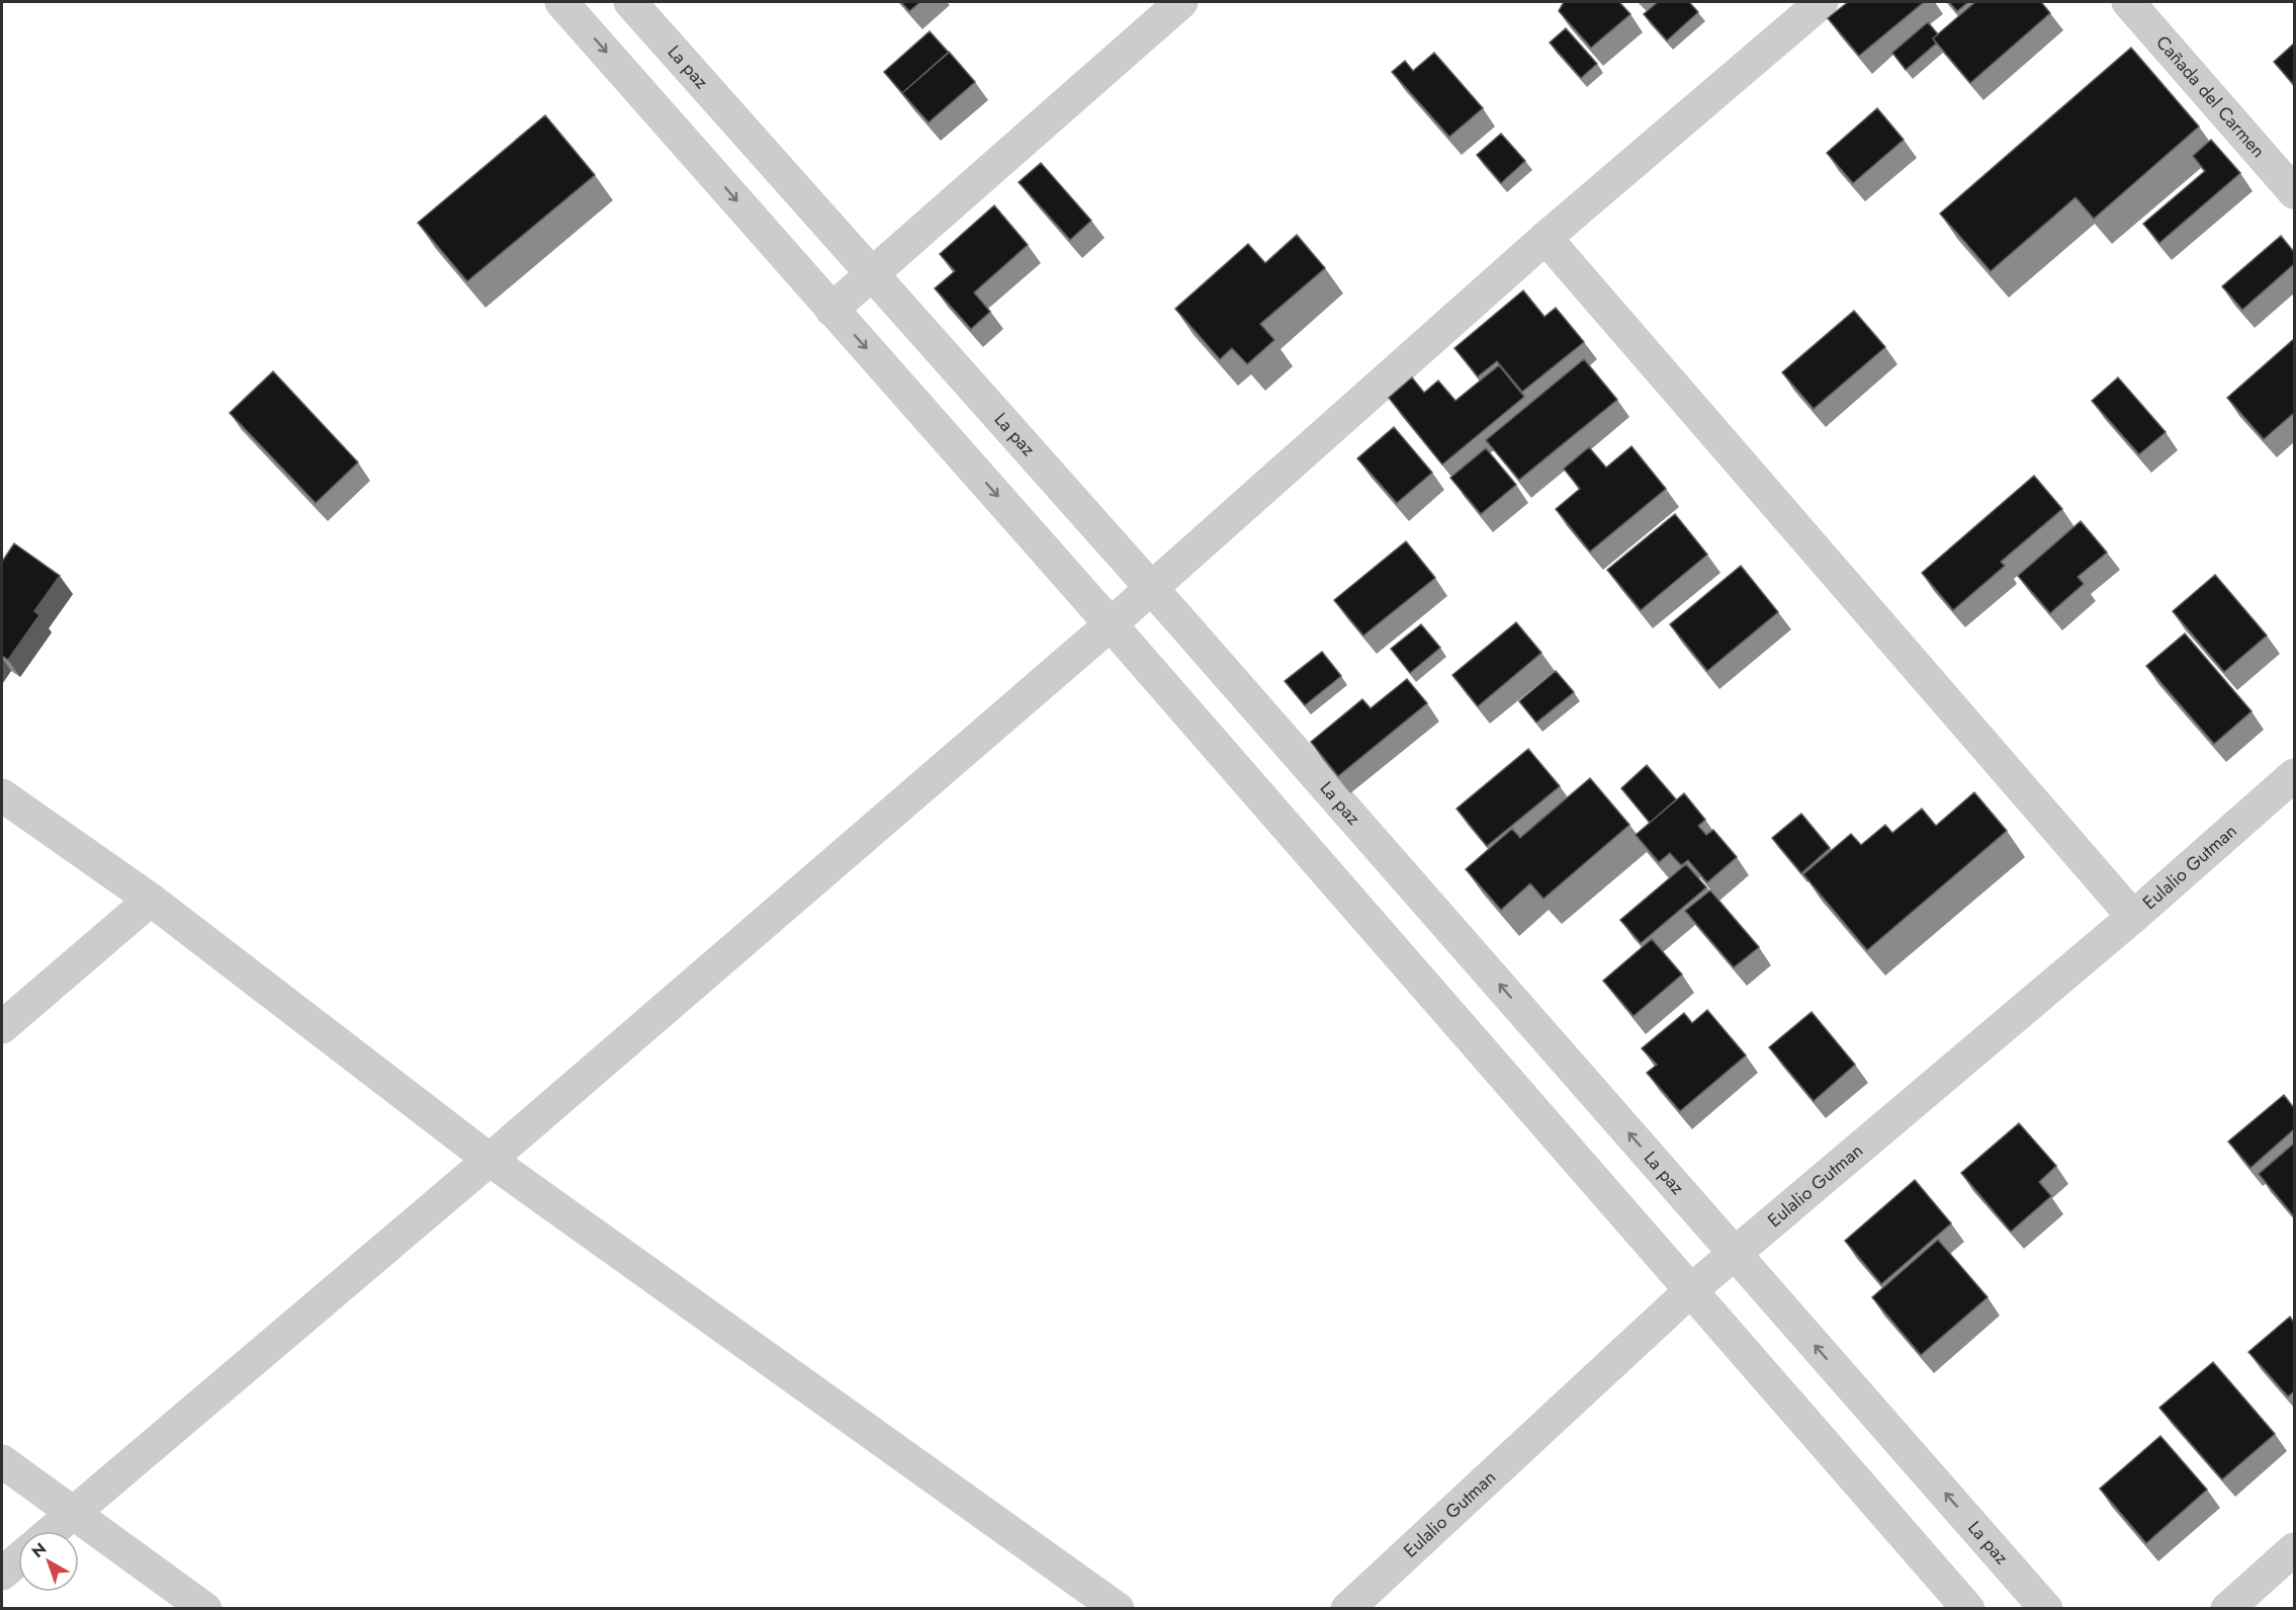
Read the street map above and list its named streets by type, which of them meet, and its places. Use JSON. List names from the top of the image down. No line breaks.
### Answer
{"streets":{"street":["La paz","Cañada del Carmen","Eulalio Gutman"]},"crossings":[["La paz","Eulalio Gutman"]],"north":"top left"}
